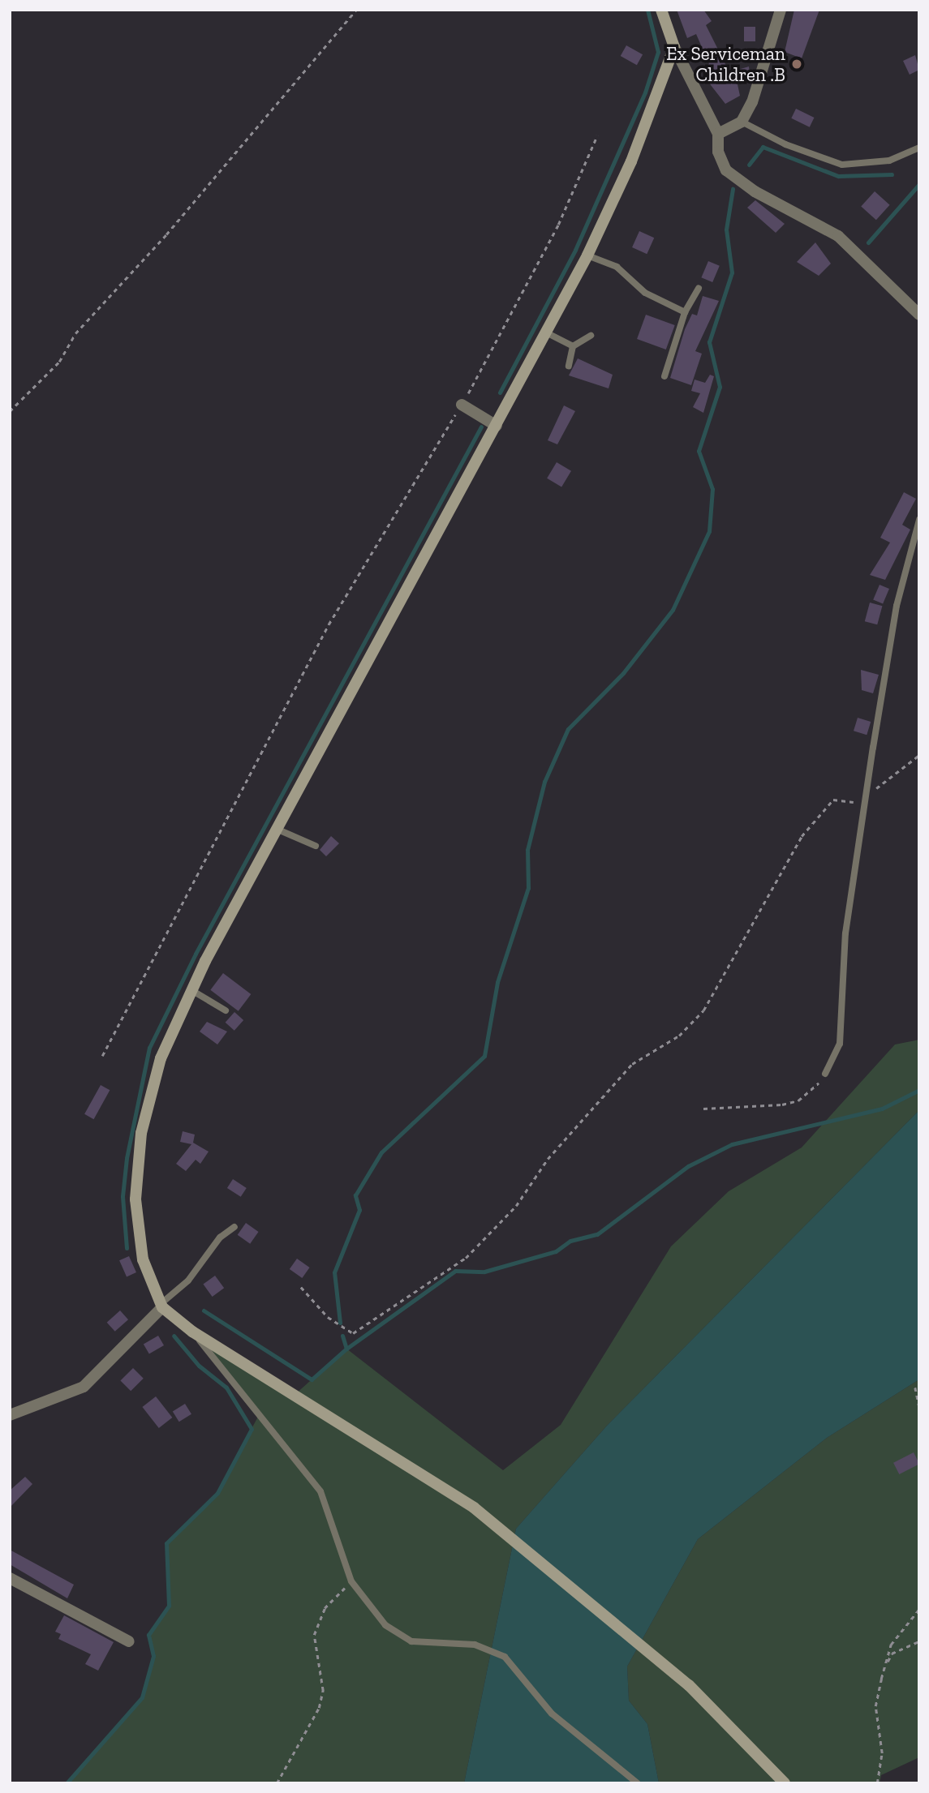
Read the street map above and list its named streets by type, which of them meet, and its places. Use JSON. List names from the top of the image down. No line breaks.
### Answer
{"places":["Ex Serviceman Children .B"]}
